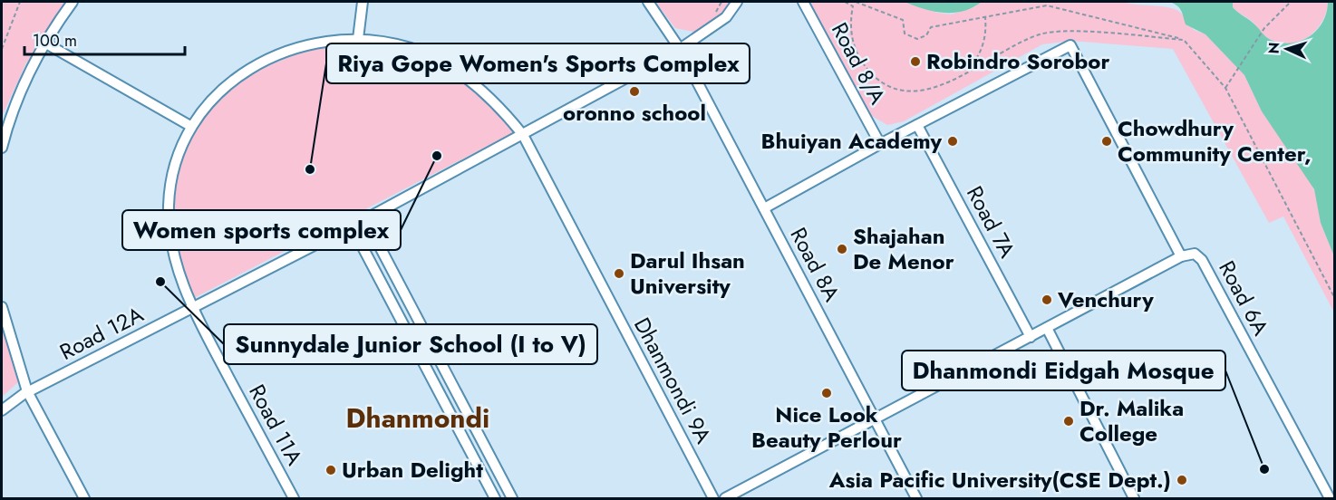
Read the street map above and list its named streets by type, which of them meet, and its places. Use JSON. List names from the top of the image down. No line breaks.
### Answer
{"streets":{"street":["Road 8/A","Road 7A","Road 8A","Road 6A","Road 12A","Dhanmondi 9A","Road 11A"]},"crossings":[["Road 8A","Road 12A"],["Road 12A","Dhanmondi 9A"],["Road 12A","Road 11A"],["Dhanmondi 9A","Road 11A"]],"districts":["Dhanmondi"],"places":["Robindro Sorobor","oronno school","Bhuiyan Academy","Chowdhury Community Center,","Women sports complex","Riya Gope Women's Sports Complex","Shajahan De Menor","Darul Ihsan University","Sunnydale Junior School (I to V)","Venchury","Nice Look Beauty Perlour","Dr. Malika College","Dhanmondi Eidgah Mosque","Urban Delight","Asia Pacific University(CSE Dept.)"],"scale_bar":"100 m","north":"left"}
